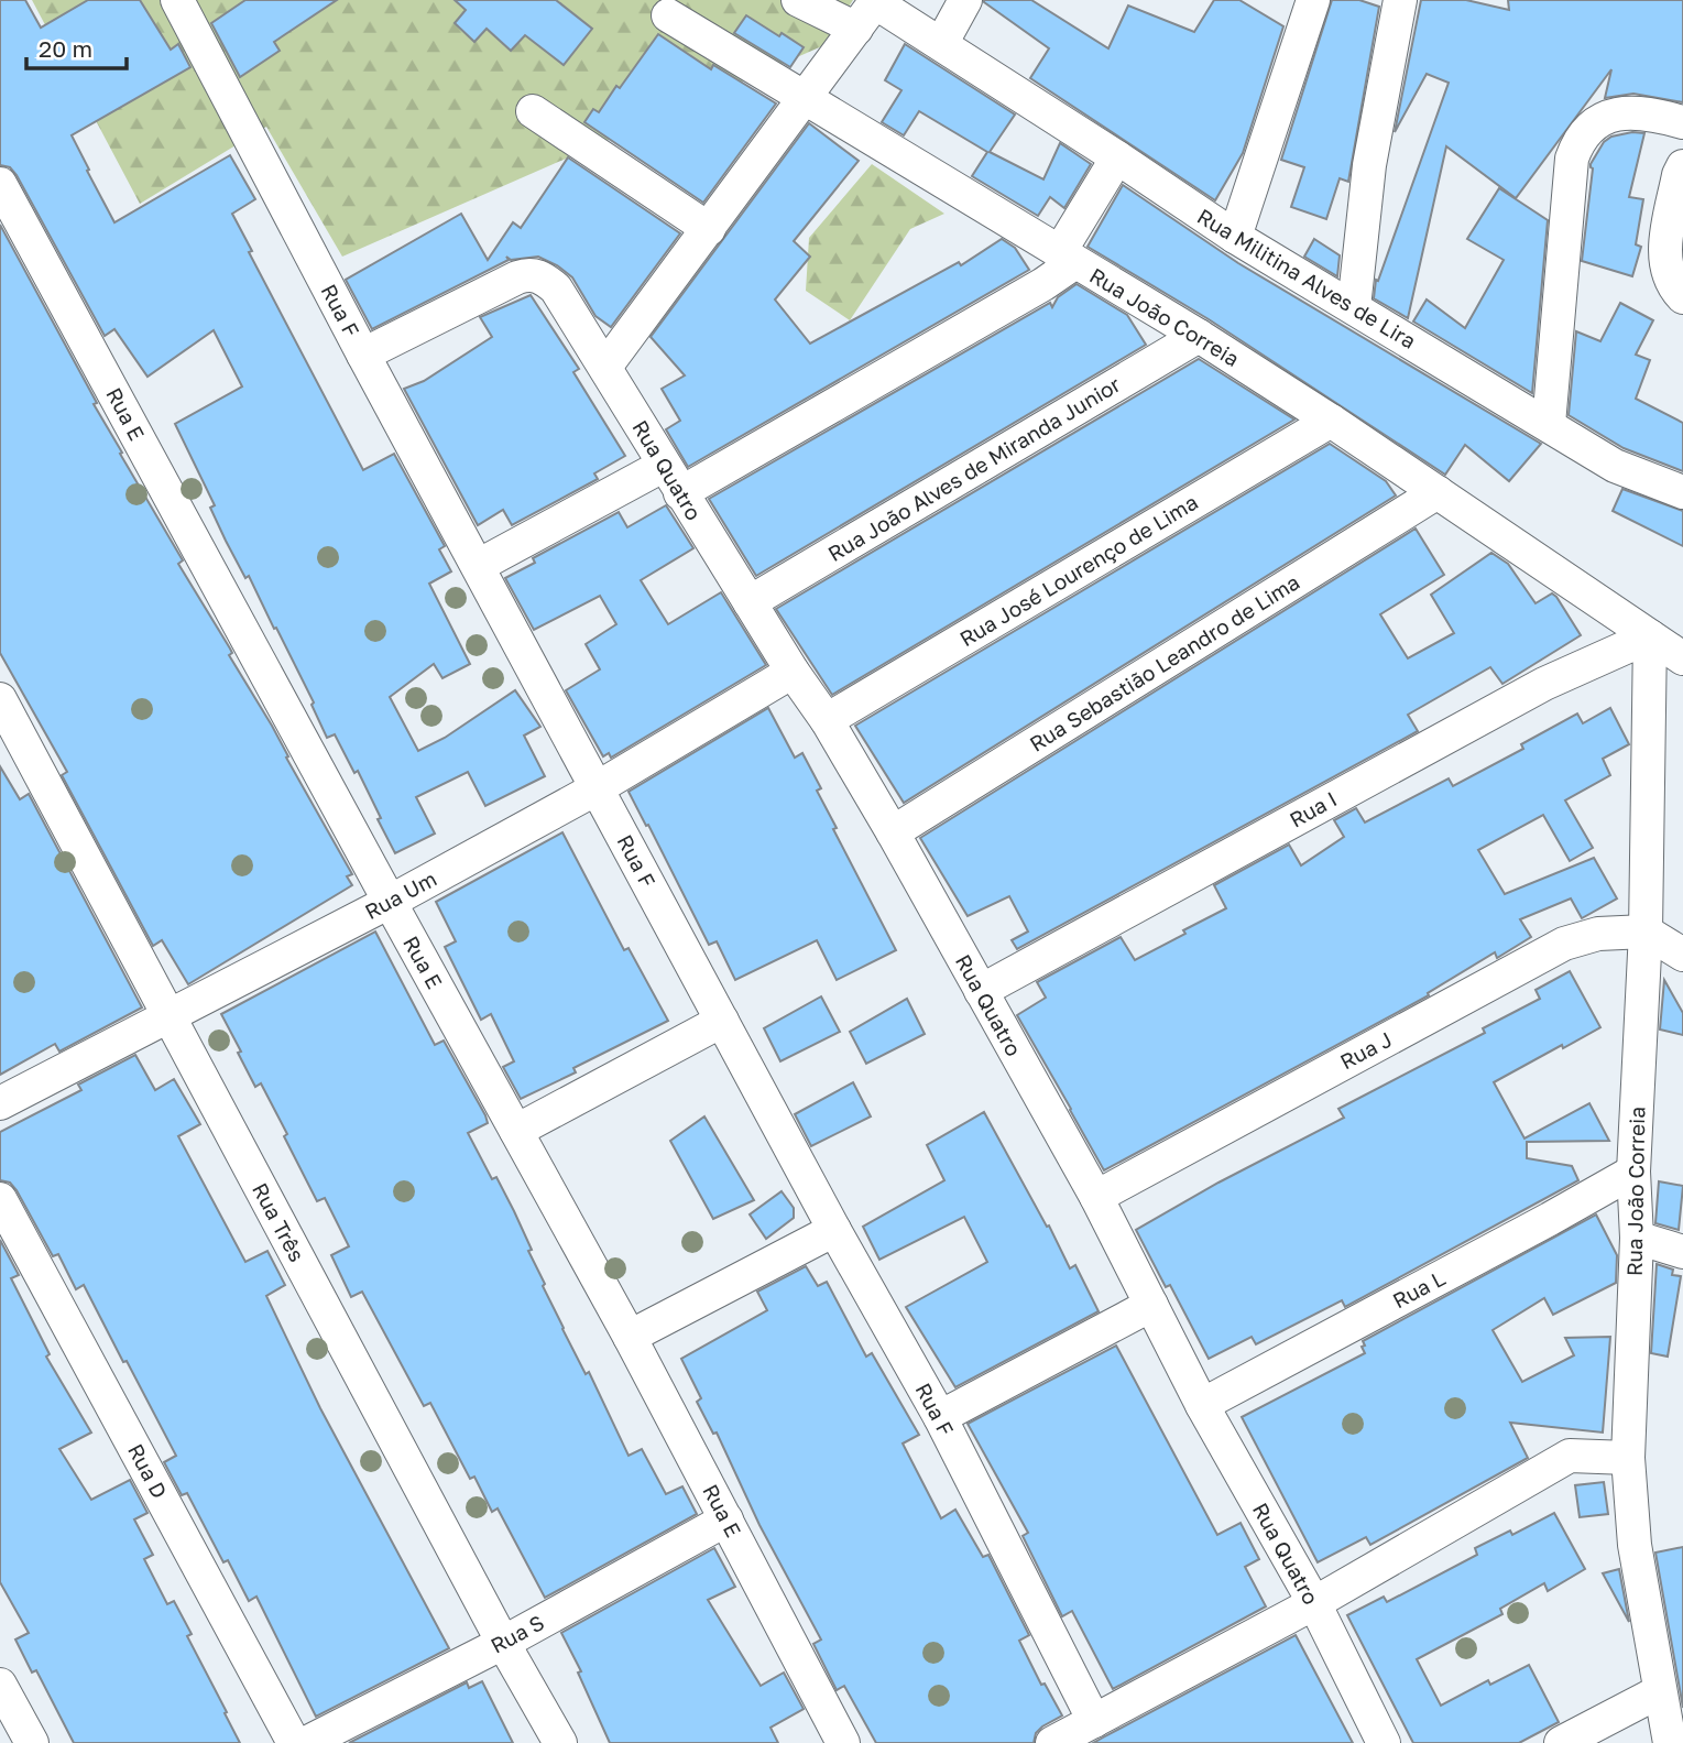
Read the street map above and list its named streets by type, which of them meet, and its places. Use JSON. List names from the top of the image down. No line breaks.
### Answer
{"streets":{"street":["Rua Militina Alves de Lira","Rua F","Rua João Correia","Rua E","Rua João Alves de Miranda Junior","Rua Quatro","Rua José Lourenço de Lima","Rua Sebastião Leandro de Lima","Rua I","Rua Um","Rua J","Rua Três","Rua L","Rua D","Rua S"]},"crossings":[["Rua F","Rua Quatro"],["Rua F","Rua Um"],["Rua João Correia","Rua João Alves de Miranda Junior"],["Rua João Correia","Rua José Lourenço de Lima"],["Rua João Correia","Rua Sebastião Leandro de Lima"],["Rua João Correia","Rua I"],["Rua João Correia","Rua J"],["Rua João Correia","Rua L"],["Rua E","Rua Um"],["Rua E","Rua S"],["Rua João Alves de Miranda Junior","Rua Quatro"],["Rua Quatro","Rua José Lourenço de Lima"],["Rua Quatro","Rua Sebastião Leandro de Lima"],["Rua Quatro","Rua I"],["Rua Quatro","Rua Um"],["Rua Quatro","Rua J"],["Rua Quatro","Rua L"],["Rua Um","Rua Três"],["Rua Três","Rua S"]],"scale_bar":"20 m"}
